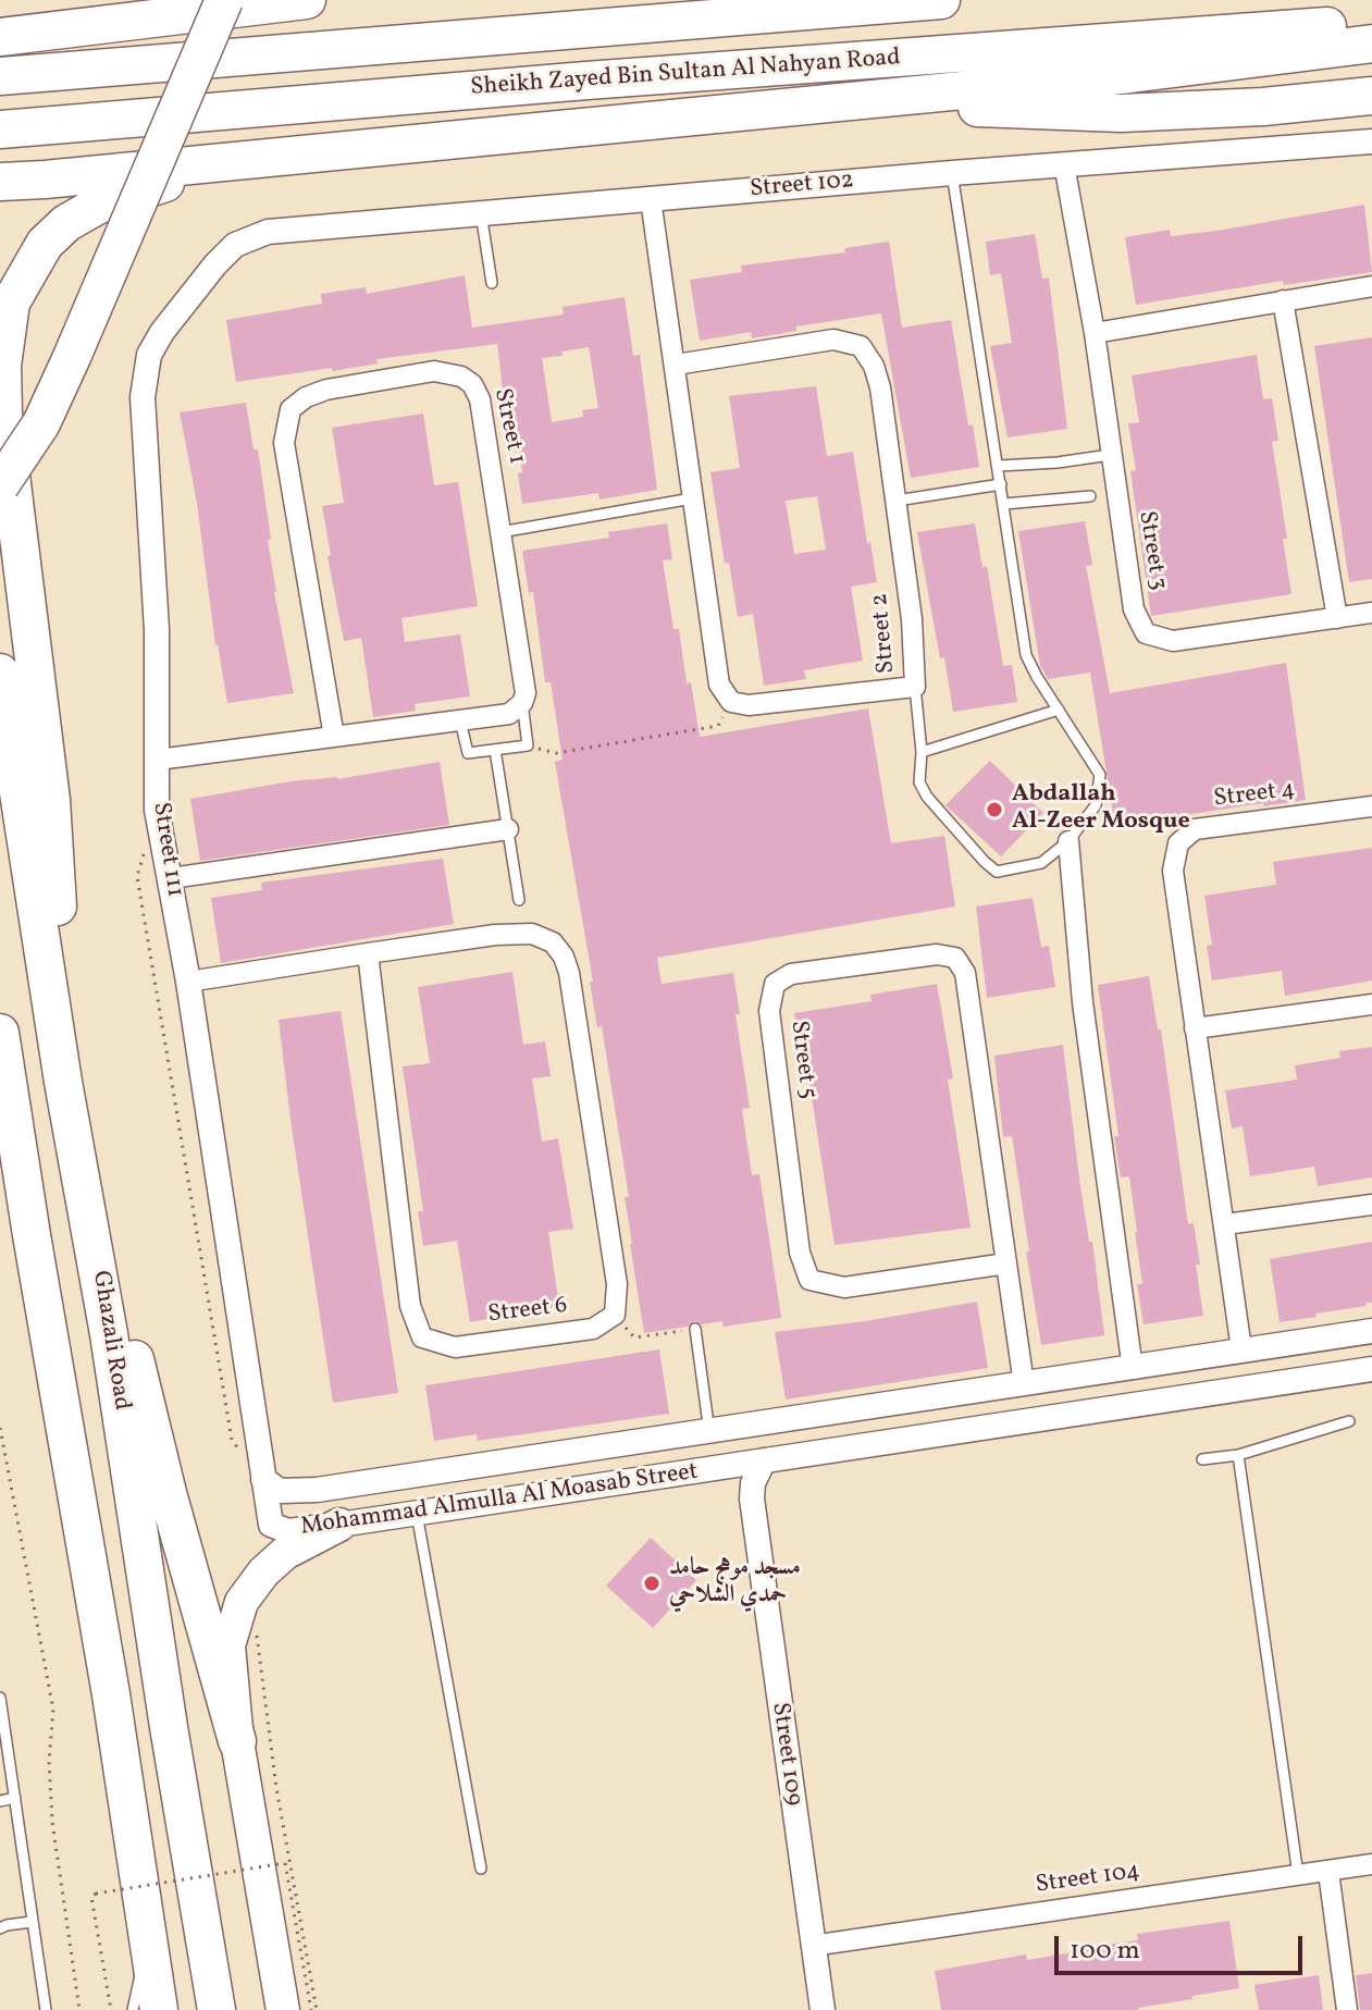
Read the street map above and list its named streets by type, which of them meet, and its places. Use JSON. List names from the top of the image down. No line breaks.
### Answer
{"streets":{"highway":["Sheikh Zayed Bin Sultan Al Nahyan Road","Ghazali Road"],"street":["Street 102","Street 1","Street 3","Street 2","Street 4","Street 111","Street 5","Street 6","Mohammad Almulla Al Moasab Street","Street 109","Street 104"]},"crossings":[["Street 102","Street 3"],["Street 102","Street 111"],["Street 4","Mohammad Almulla Al Moasab Street"],["Street 111","Mohammad Almulla Al Moasab Street"],["Street 5","Mohammad Almulla Al Moasab Street"],["Mohammad Almulla Al Moasab Street","Street 109"],["Street 109","Street 104"]],"places":["Abdallah Al-Zeer Mosque","مسجد موهج حامد حمدي الشلاحي"],"scale_bar":"100 m"}
